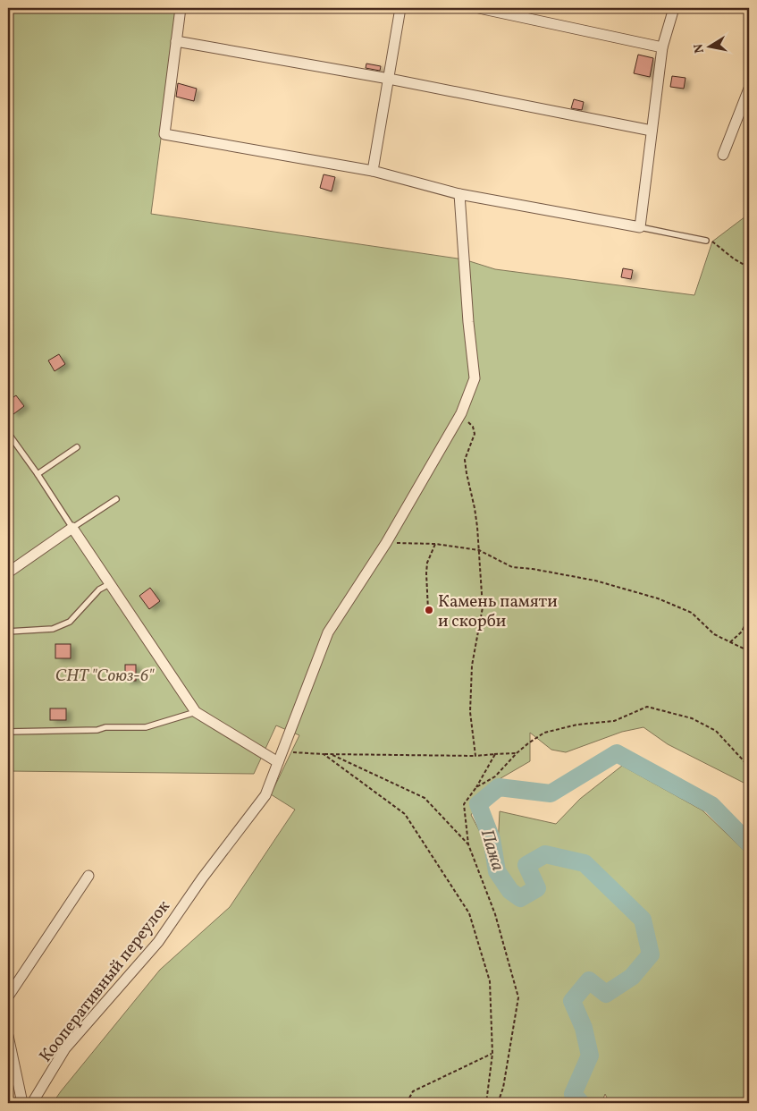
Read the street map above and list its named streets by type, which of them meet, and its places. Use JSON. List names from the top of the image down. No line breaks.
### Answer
{"streets":{"street":["Кооперативный переулок"]},"water":["Пажа"],"parks":["СНТ \"Союз-6\""],"places":["Камень памяти и скорби"],"north":"left"}
